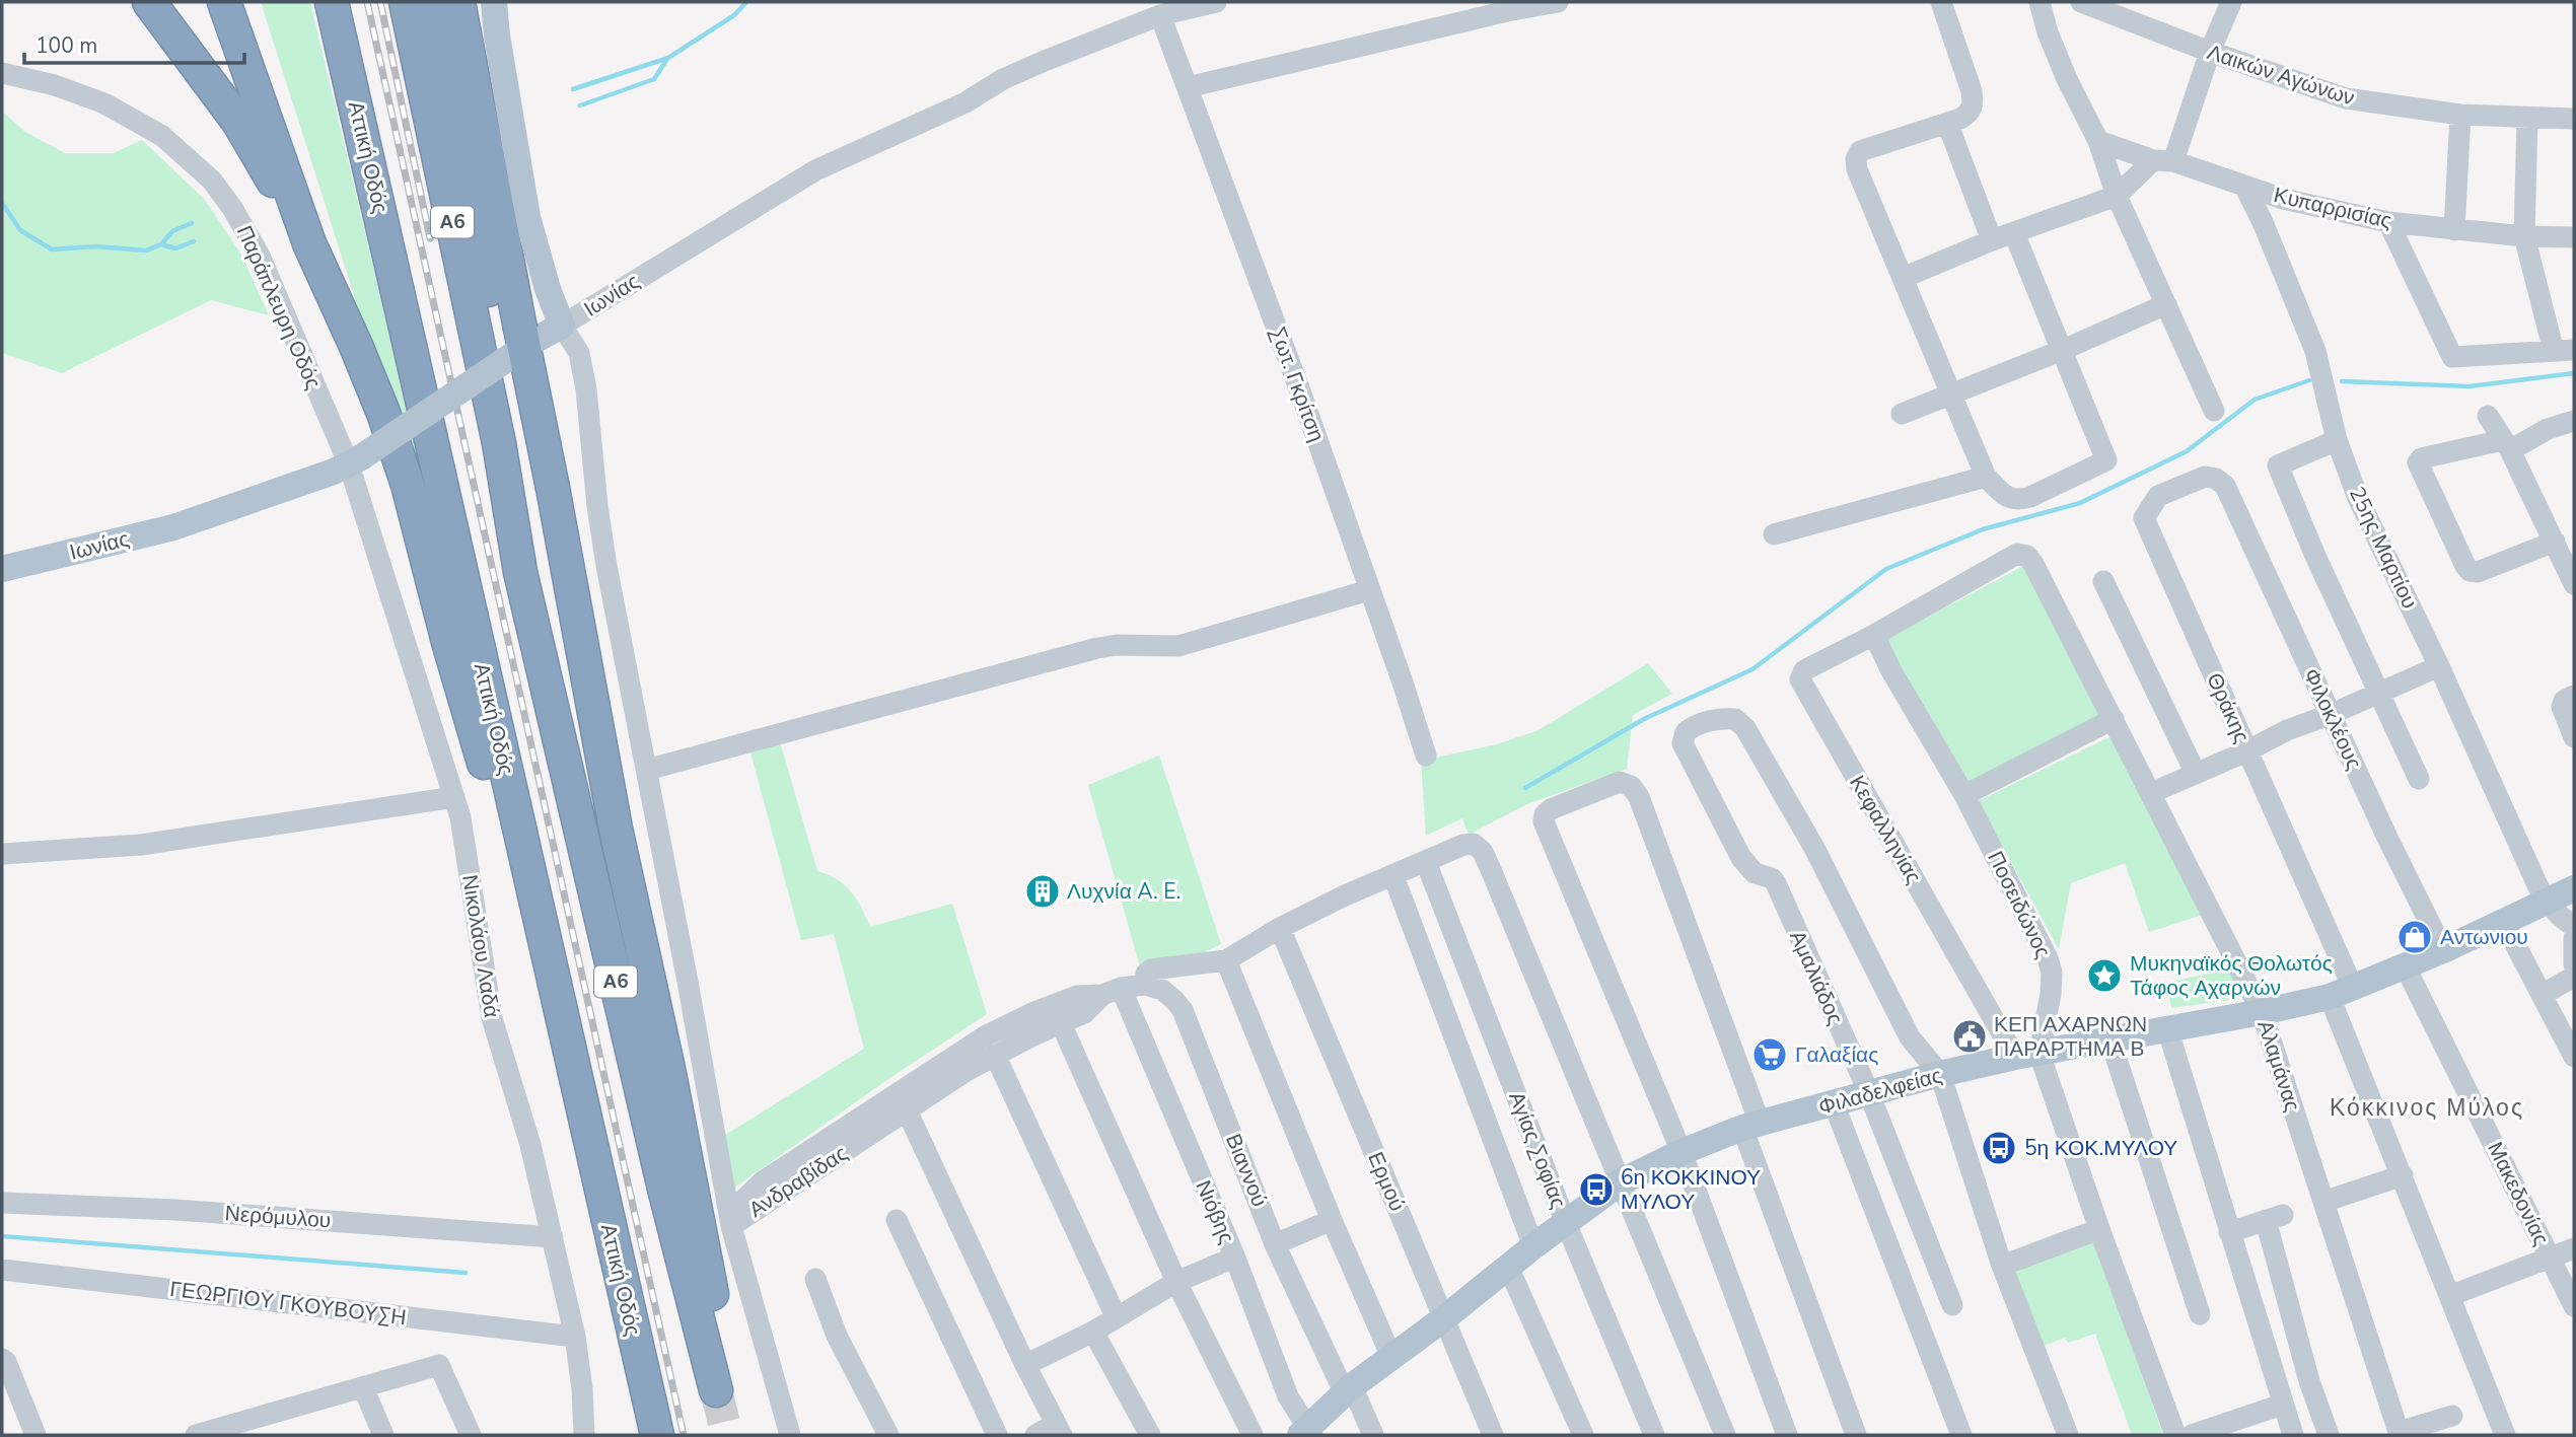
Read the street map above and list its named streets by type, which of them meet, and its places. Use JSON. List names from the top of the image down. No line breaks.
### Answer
{"streets":{"highway":["Αττική Οδός","Α6"],"main road":["Ιωνίας","Φιλαδελφείας"],"street":["Λαικών Αγώνων","Κυπαρρισίας","Παράπλευρη Οδός","Σωτ. Γκρίτση","25ης Μαρτίου","Θράκης","Φιλοκλέους","Κεφαλληνίας","Ποσειδώνος","Νικολάου Λαδά","Αμαλιάδος","Αλαμάνας","Αγίας Σοφίας","Βιαννού","Ανδραβίδας","Ερμού","Μακεδονίας","Νιόβης","Νερόμυλου","ΓΕΩΡΓΙΟΥ ΓΚΟΥΒΟΥΣΗ"]},"crossings":[["Κυπαρρισίας","25ης Μαρτίου"],["Ιωνίας","Παράπλευρη Οδός"],["Ιωνίας","Σωτ. Γκρίτση"],["Ιωνίας","Νικολάου Λαδά"],["Παράπλευρη Οδός","Νικολάου Λαδά"],["25ης Μαρτίου","Φιλαδελφείας"],["Θράκης","Φιλοκλέους"],["Θράκης","Φιλαδελφείας"],["Φιλοκλέους","Φιλαδελφείας"],["Κεφαλληνίας","Ποσειδώνος"],["Κεφαλληνίας","Αλαμάνας"],["Κεφαλληνίας","Φιλαδελφείας"],["Ποσειδώνος","Αλαμάνας"],["Ποσειδώνος","Φιλαδελφείας"],["Νικολάου Λαδά","Νερόμυλου"],["Νικολάου Λαδά","ΓΕΩΡΓΙΟΥ ΓΚΟΥΒΟΥΣΗ"],["Αμαλιάδος","Φιλαδελφείας"],["Αλαμάνας","Φιλαδελφείας"],["Φιλαδελφείας","Αγίας Σοφίας"],["Φιλαδελφείας","Βιαννού"],["Φιλαδελφείας","Ερμού"],["Φιλαδελφείας","Μακεδονίας"],["Φιλαδελφείας","Νιόβης"],["Ανδραβίδας","Νιόβης"]],"districts":["Κόκκινος Μύλος"],"places":{"building":["Λυχνία A. E."],"shop":["Αντωνιου"],"place":["Μυκηναϊκός Θολωτός Τάφος Αχαρνών"],"public building":["ΚΕΠ ΑΧΑΡΝΩΝ ΠΑΡΑΡΤΗΜΑ Β"],"supermarket":["Γαλαξίας"],"bus stop":["5η ΚΟΚ.ΜΥΛΟΥ","6η ΚΟΚΚΙΝΟΥ ΜΥΛΟΥ"]},"scale_bar":"100 m"}
